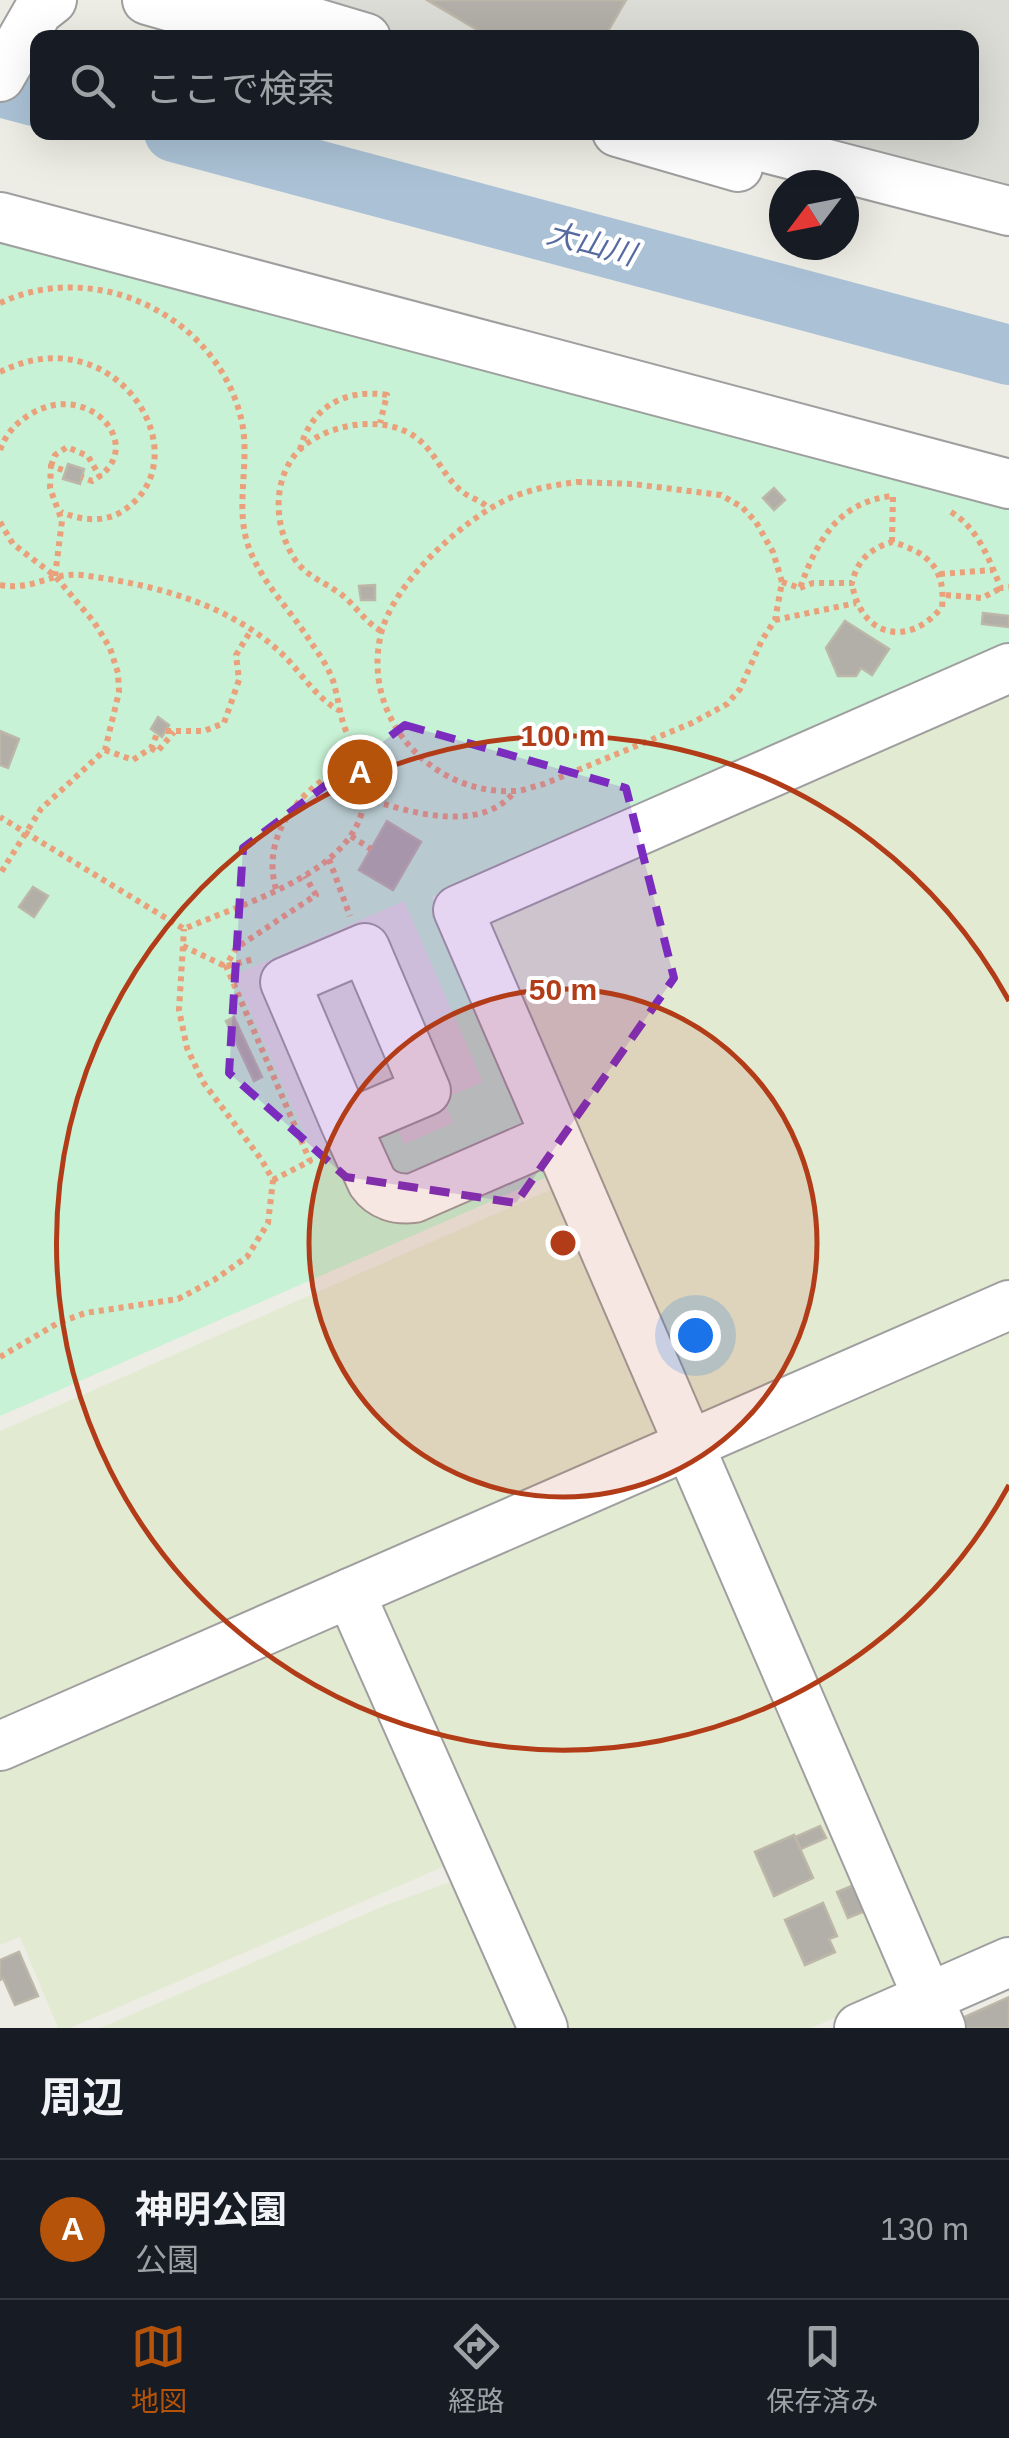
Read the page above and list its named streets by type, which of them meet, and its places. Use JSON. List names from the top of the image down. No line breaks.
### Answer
{"water":["大山川"],"north":"bottom left","page":{"search":"ここで検索","pins":"A","heading":"周辺","list":[{"mark":"A","name":"神明公園","note":"公園","value":"130 m"}],"nav":["地図","経路","保存済み"]},"rings":["100 m","50 m"]}
